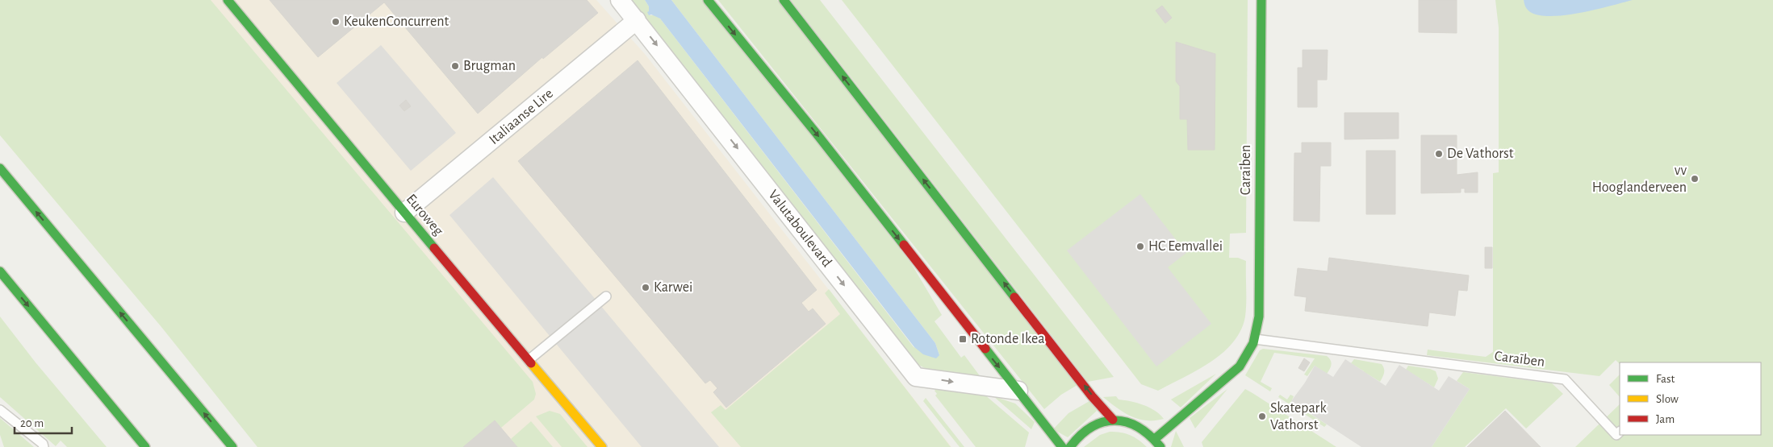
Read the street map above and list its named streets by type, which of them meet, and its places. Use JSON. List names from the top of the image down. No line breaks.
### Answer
{"streets":{"main road":["Caraïben","Euroweg"],"street":["Italiaanse Lire","Valutaboulevard"]},"crossings":[["Italiaanse Lire","Euroweg"],["Italiaanse Lire","Valutaboulevard"]],"one_way":["Valutaboulevard"],"places":{"other":["KeukenConcurrent","Brugman","De Vathorst","vv Hooglanderveen","HC Eemvallei","Karwei","Skatepark Vathorst"],"transit":["Rotonde Ikea"]},"legend":["Fast","Slow","Jam"],"scale_bar":"20 m"}
